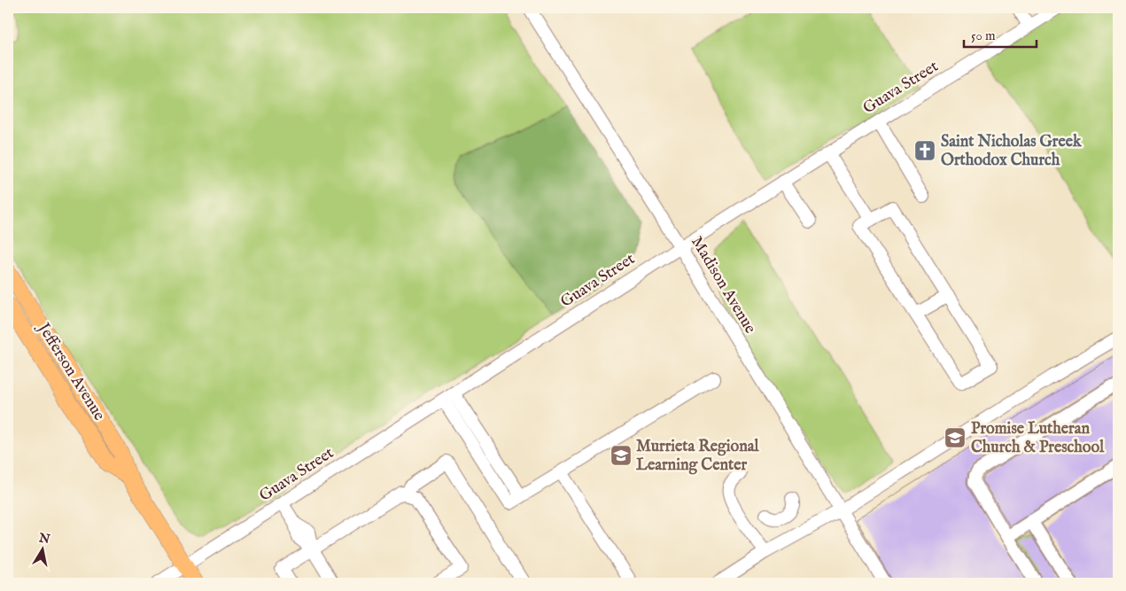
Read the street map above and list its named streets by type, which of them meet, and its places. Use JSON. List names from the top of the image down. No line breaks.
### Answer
{"streets":{"main road":["Jefferson Avenue"],"street":["Guava Street","Madison Avenue"]},"crossings":[["Guava Street","Madison Avenue"],["Guava Street","Jefferson Avenue"]],"places":{"church":["Saint Nicholas Greek Orthodox Church"],"school or university":["Promise Lutheran Church & Preschool","Murrieta Regional Learning Center"]},"scale_bar":"50 m","north":"top"}
